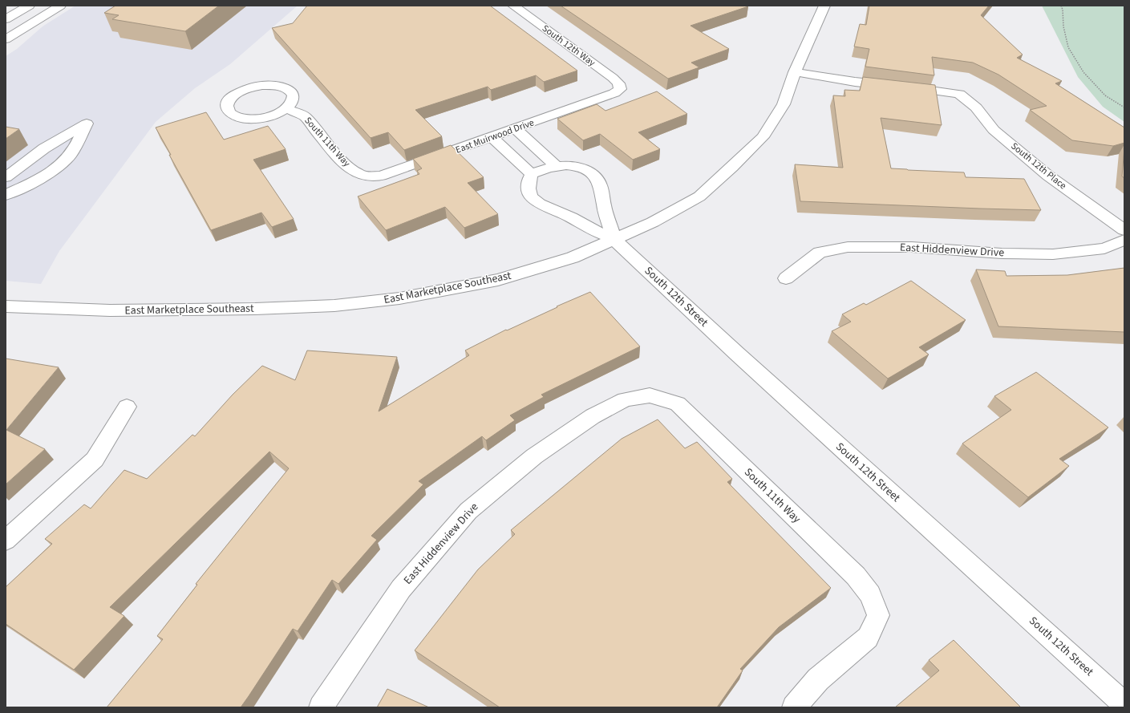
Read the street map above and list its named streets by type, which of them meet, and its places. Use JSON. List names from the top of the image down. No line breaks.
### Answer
{"streets":{"street":["South 12th Way","East Muirwood Drive","South 11th Way","South 12th Place","East Hiddenview Drive","East Marketplace Southeast","South 12th Street"]},"crossings":[["South 12th Way","East Muirwood Drive"],["East Muirwood Drive","South 11th Way"],["South 11th Way","East Hiddenview Drive"],["South 12th Place","East Marketplace Southeast"],["East Marketplace Southeast","South 12th Street"]]}
